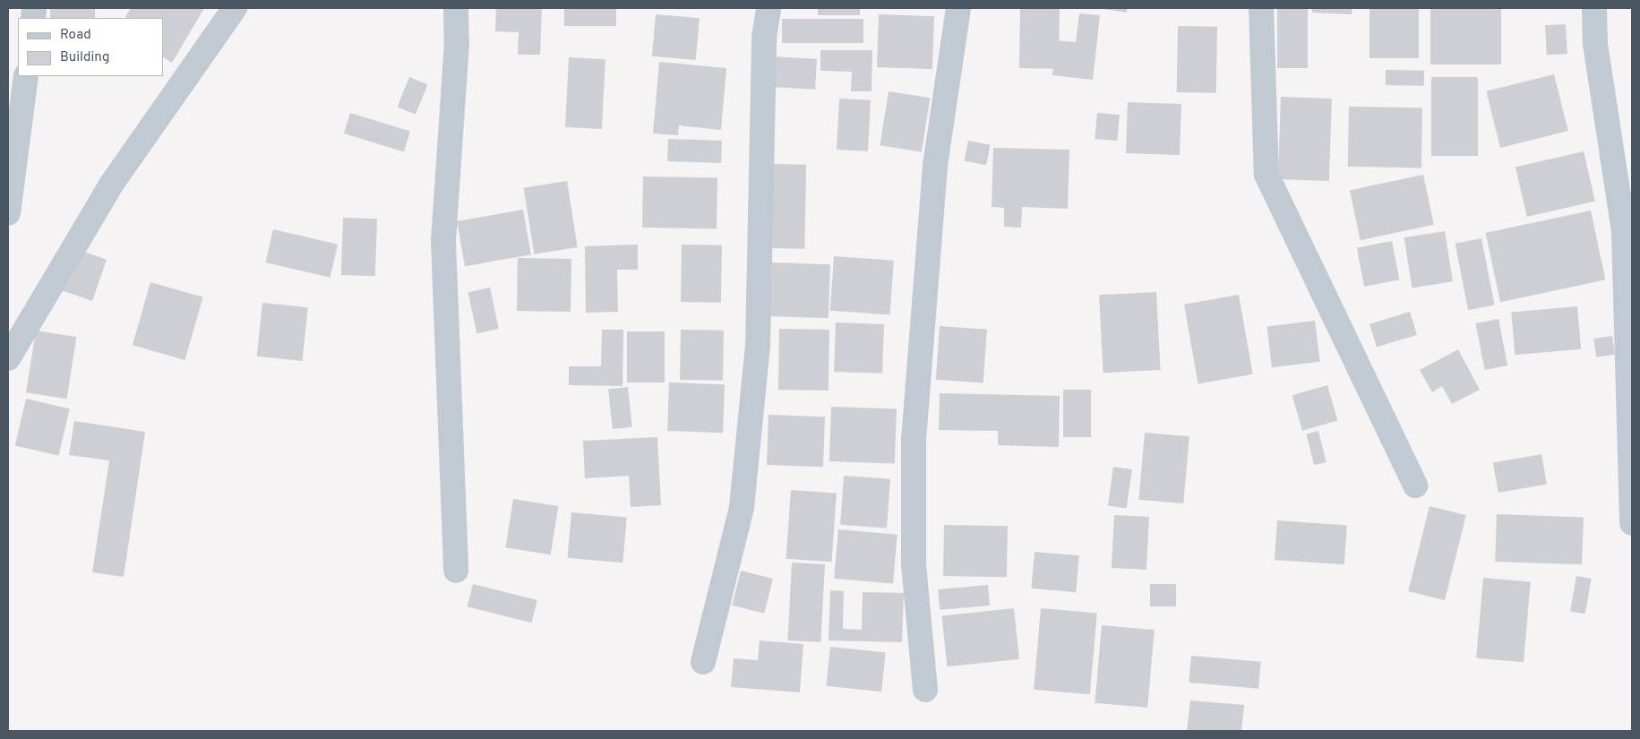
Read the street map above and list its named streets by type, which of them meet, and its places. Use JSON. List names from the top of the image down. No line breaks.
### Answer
{"legend":["Road","Building"]}
